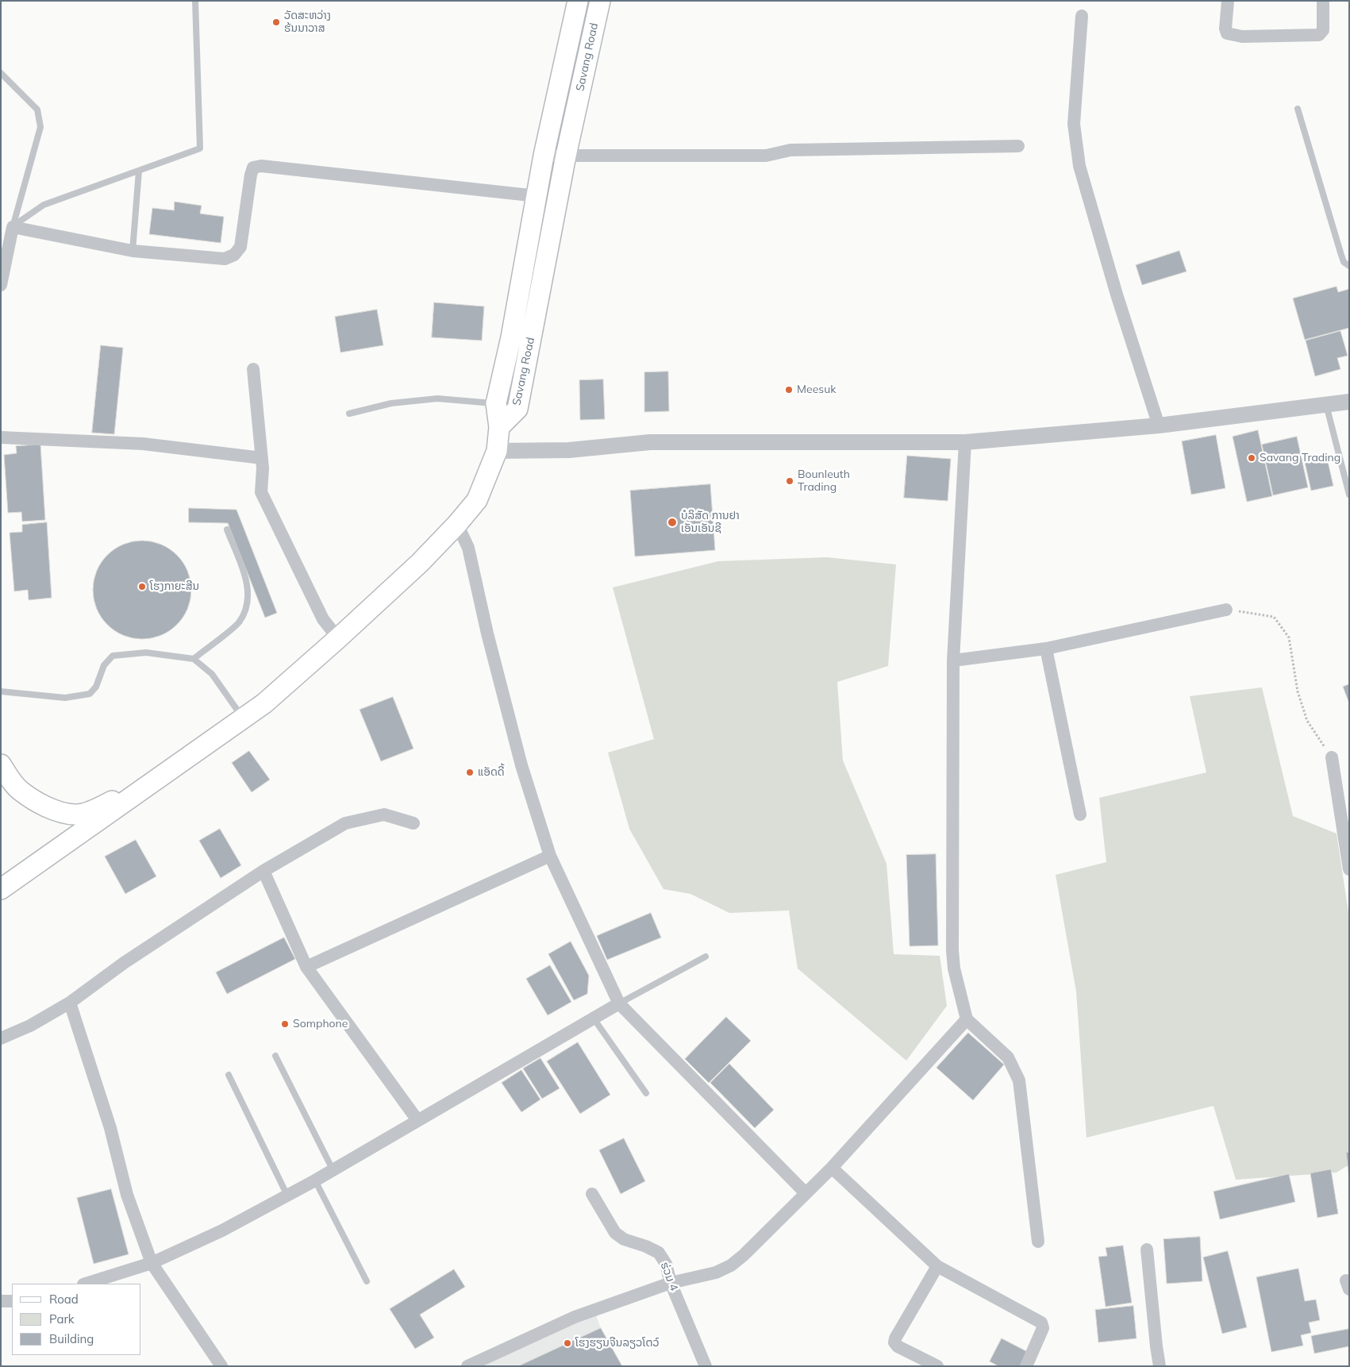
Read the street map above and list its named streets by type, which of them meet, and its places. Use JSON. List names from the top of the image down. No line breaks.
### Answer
{"streets":{"main road":["Savang Road"],"street":["ຮ່ວມ 4"]},"places":["ວັດສະຫວ່າງ ຮ້ນນາວາສ","Meesuk","Savang Trading","Bounleuth Trading","ບໍລິສັດ ການຢາ ເອັນເອັນຊີ","ໂຮງກາຍະສີນ","ແອັດດີ້","Somphone","ໂຮງຮຽນຈີນລຽວໂຕວ໌"],"legend":["Road","Park","Building"]}
